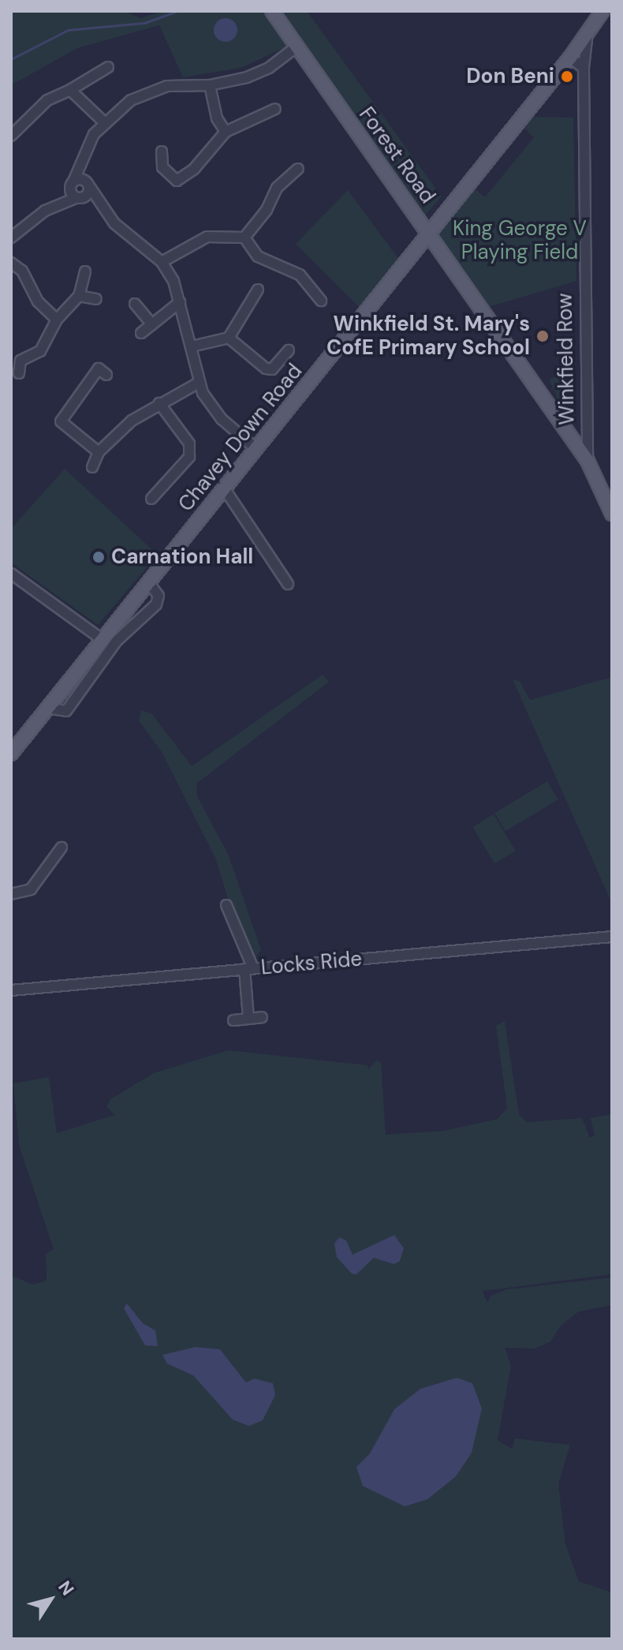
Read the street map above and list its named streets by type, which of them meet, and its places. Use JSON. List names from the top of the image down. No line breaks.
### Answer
{"streets":{"main road":["Forest Road","Winkfield Row","Chavey Down Road"],"street":["Locks Ride"]},"crossings":[["Forest Road","Winkfield Row"],["Forest Road","Chavey Down Road"],["Winkfield Row","Chavey Down Road"]],"parks":["King George V Playing Field"],"places":["Don Beni","Winkfield St. Mary's CofE Primary School","Carnation Hall"],"north":"top right"}
